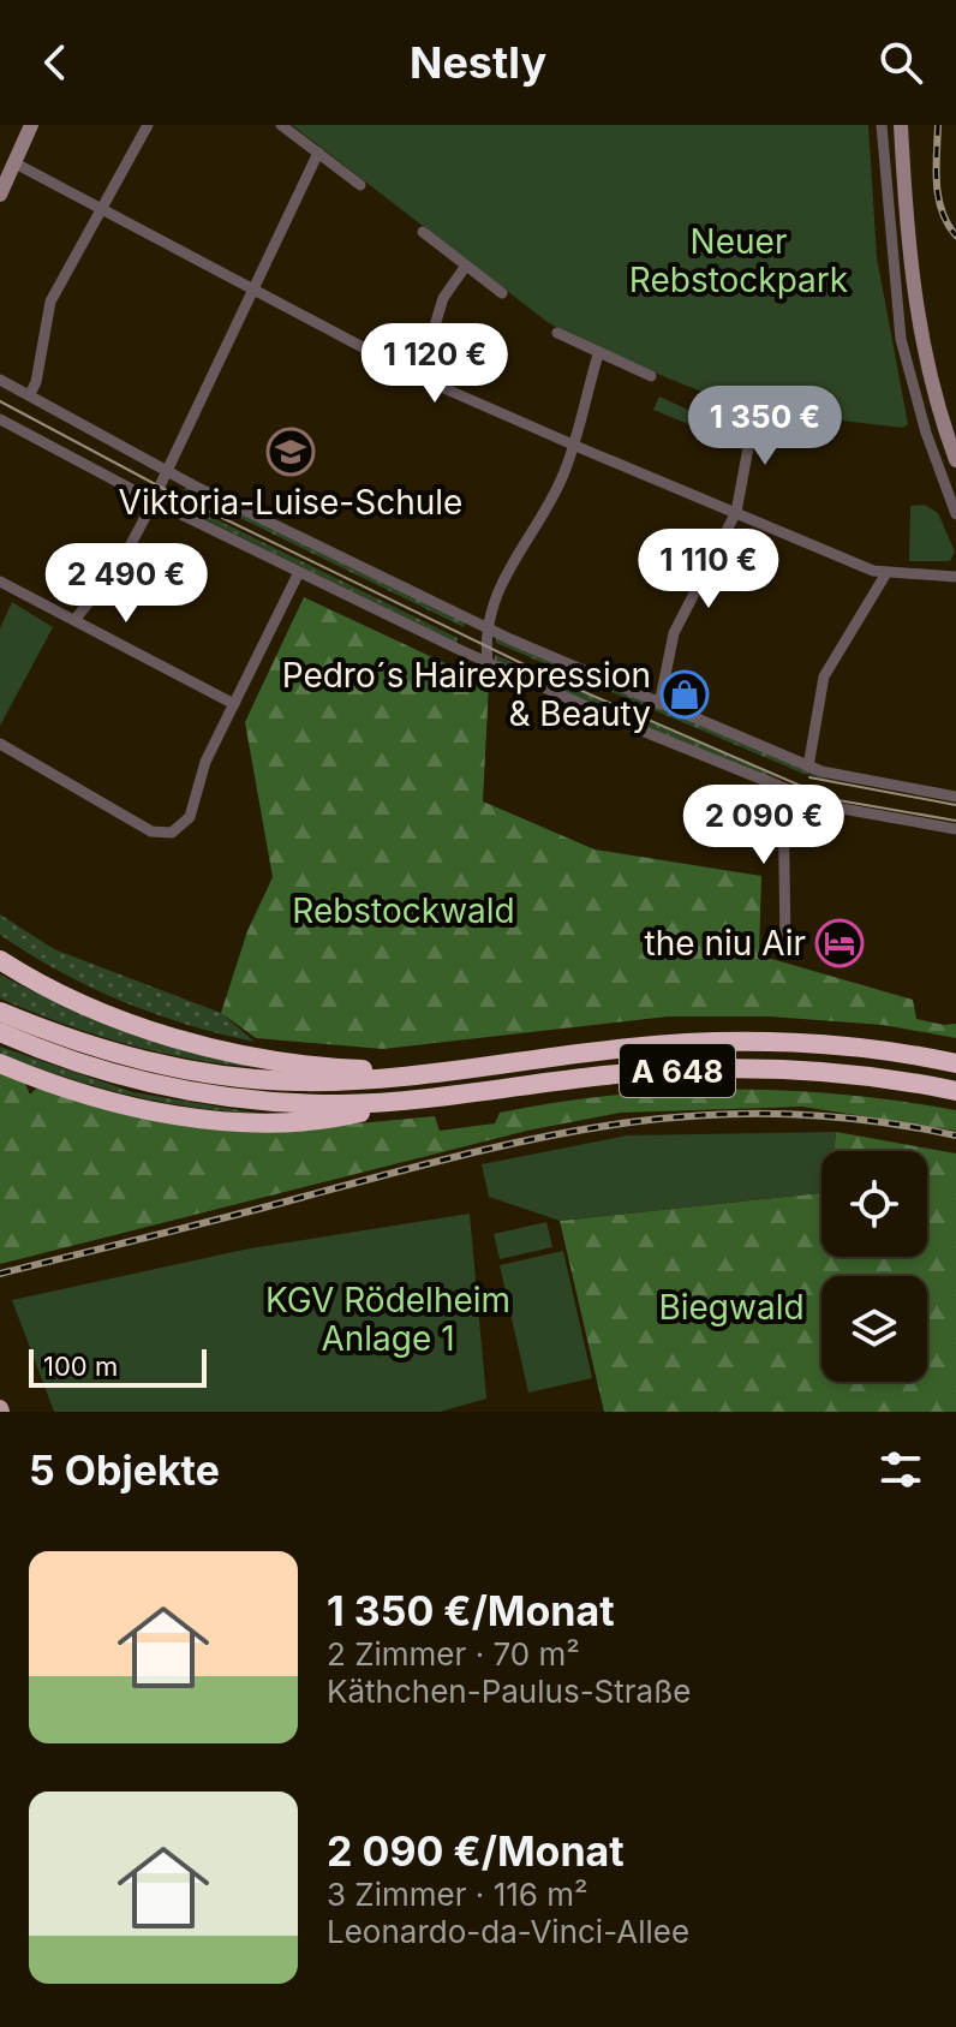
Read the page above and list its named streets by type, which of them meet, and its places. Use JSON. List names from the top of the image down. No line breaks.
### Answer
{"streets":{"highway":["A 648"]},"parks":["Neuer Rebstockpark","Rebstockwald","KGV Rödelheim Anlage 1","Biegwald"],"places":{"school or university":["Viktoria-Luise-Schule"],"shop":["Pedro´s Hairexpression & Beauty"],"hotel":["the niu Air"]},"scale_bar":"100 m","page":{"header":"Nestly","price":["1 120 €","1 350 €","1 110 €","2 490 €","2 090 €"],"scale":"100 m","heading":"5 Objekte","list":[{"name":"1 350 €/Monat","note":"2 Zimmer · 70 m² · Käthchen-Paulus-Straße"},{"name":"2 090 €/Monat","note":"3 Zimmer · 116 m² · Leonardo-da-Vinci-Allee"}]}}
